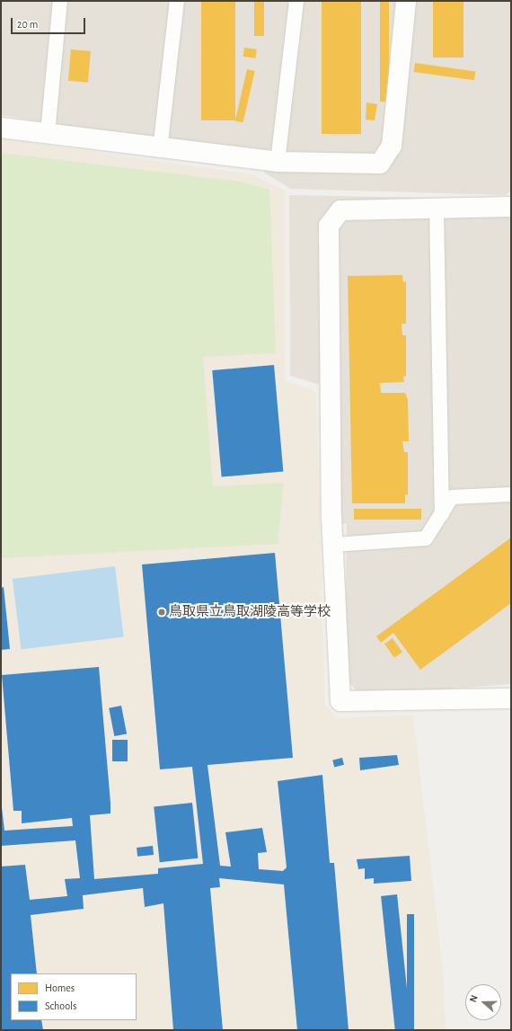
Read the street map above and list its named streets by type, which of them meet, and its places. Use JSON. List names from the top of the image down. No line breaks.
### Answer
{"places":["鳥取県立鳥取湖陵高等学校"],"legend":["Homes","Schools"],"scale_bar":"20 m","north":"left"}
